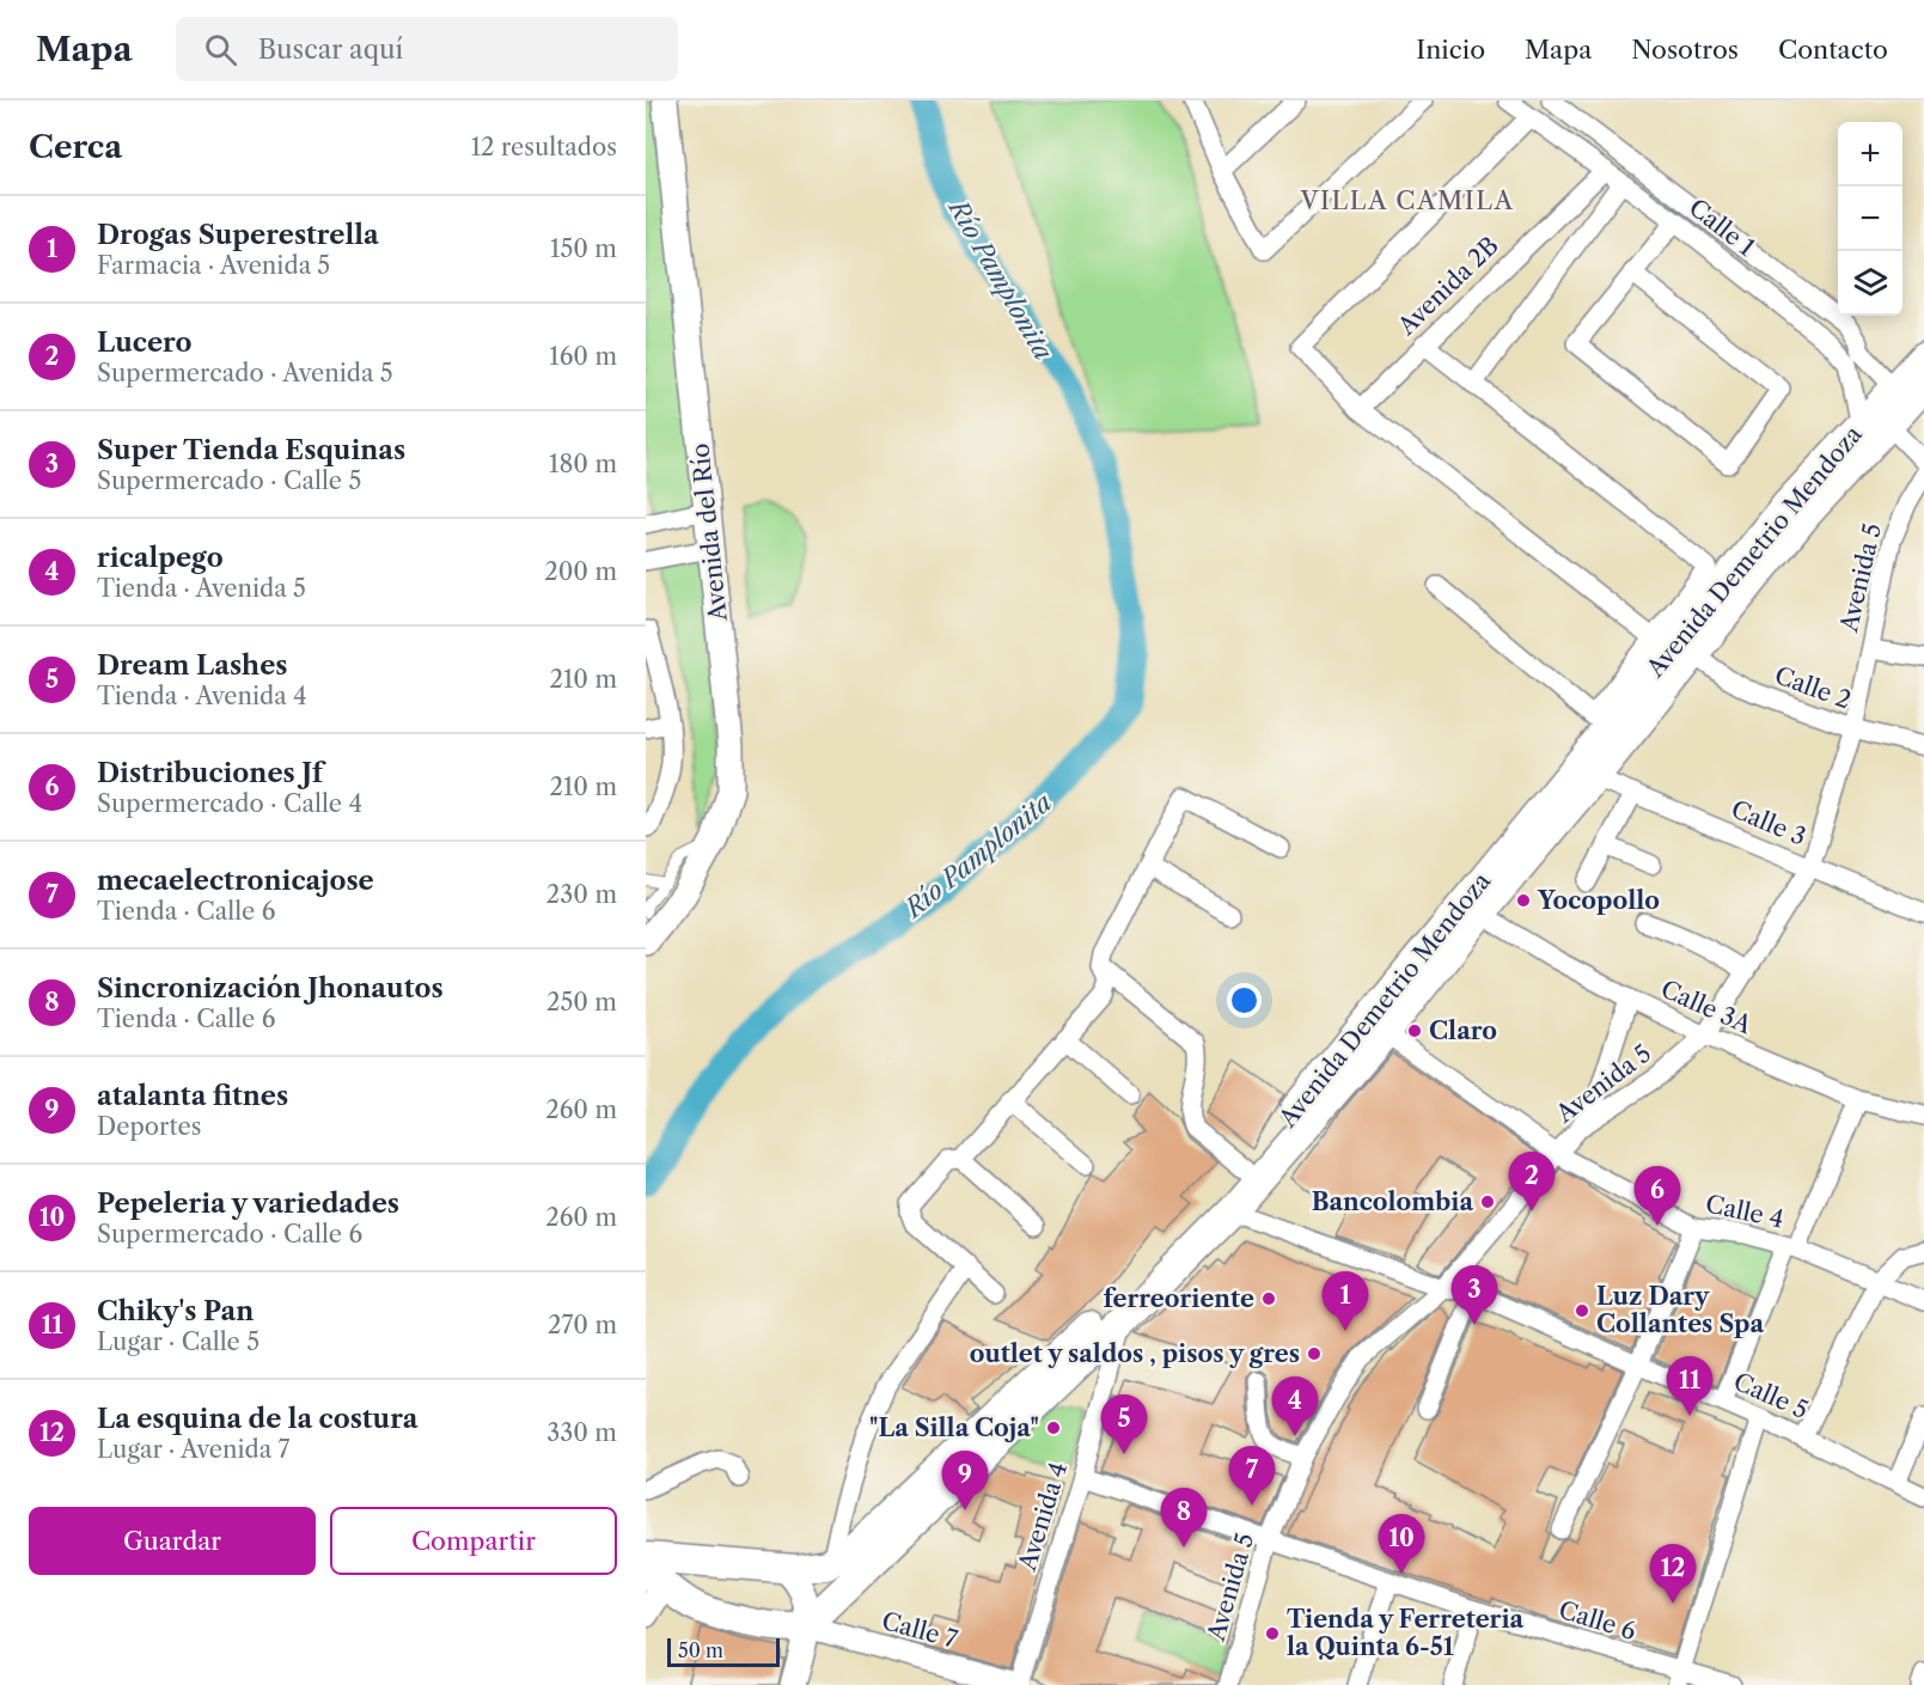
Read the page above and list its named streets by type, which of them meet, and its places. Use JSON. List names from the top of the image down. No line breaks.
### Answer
{"streets":{"main road":["Avenida del Río","Avenida Demetrio Mendoza"],"street":["Calle 1","Avenida 2B","Avenida 5","Calle 2","Calle 3","Calle 3A","Calle 4","Calle 5","Avenida 4","Calle 6","Calle 7"]},"crossings":[["Calle 1","Avenida 2B"],["Calle 1","Avenida Demetrio Mendoza"],["Avenida Demetrio Mendoza","Calle 2"],["Avenida Demetrio Mendoza","Calle 3"],["Avenida Demetrio Mendoza","Calle 3A"],["Avenida Demetrio Mendoza","Calle 4"],["Avenida Demetrio Mendoza","Calle 5"],["Avenida Demetrio Mendoza","Avenida 4"],["Avenida Demetrio Mendoza","Calle 7"],["Avenida 5","Calle 2"],["Avenida 5","Calle 3"],["Avenida 5","Calle 3A"],["Avenida 5","Calle 4"],["Avenida 5","Calle 5"],["Avenida 5","Calle 6"],["Avenida 4","Calle 6"],["Avenida 4","Calle 7"]],"districts":["VILLA CAMILA"],"water":["Río Pamplonita"],"places":["Yocopollo","Claro","Bancolombia","ferreoriente","Luz Dary Collantes Spa","outlet y saldos , pisos y gres","\"La Silla Coja\"","Tienda y Ferreteria la Quinta 6-51"],"scale_bar":"50 m","page":{"header":"Mapa","search":"Buscar aquí","nav":["Inicio","Mapa","Nosotros","Contacto"],"heading":["Cerca","12 resultados"],"map_buttons":["+","−"],"list":[{"mark":"1","name":"Drogas Superestrella","note":"Farmacia · Avenida 5","value":"150 m"},{"mark":"2","name":"Lucero","note":"Supermercado · Avenida 5","value":"160 m"},{"mark":"3","name":"Super Tienda Esquinas","note":"Supermercado · Calle 5","value":"180 m"},{"mark":"4","name":"ricalpego","note":"Tienda · Avenida 5","value":"200 m"},{"mark":"5","name":"Dream Lashes","note":"Tienda · Avenida 4","value":"210 m"},{"mark":"6","name":"Distribuciones Jf","note":"Supermercado · Calle 4","value":"210 m"},{"mark":"7","name":"mecaelectronicajose","note":"Tienda · Calle 6","value":"230 m"},{"mark":"8","name":"Sincronización Jhonautos","note":"Tienda · Calle 6","value":"250 m"},{"mark":"9","name":"atalanta fitnes","note":"Deportes","value":"260 m"},{"mark":"10","name":"Pepeleria y variedades","note":"Supermercado · Calle 6","value":"260 m"},{"mark":"11","name":"Chiky's Pan","note":"Lugar · Calle 5","value":"270 m"},{"mark":"12","name":"La esquina de la costura","note":"Lugar · Avenida 7","value":"330 m"}],"pins":["2","6","3","1","11","4","5","7","9","8","10","12"],"buttons":["Guardar","Compartir"],"scale":"50 m"}}
